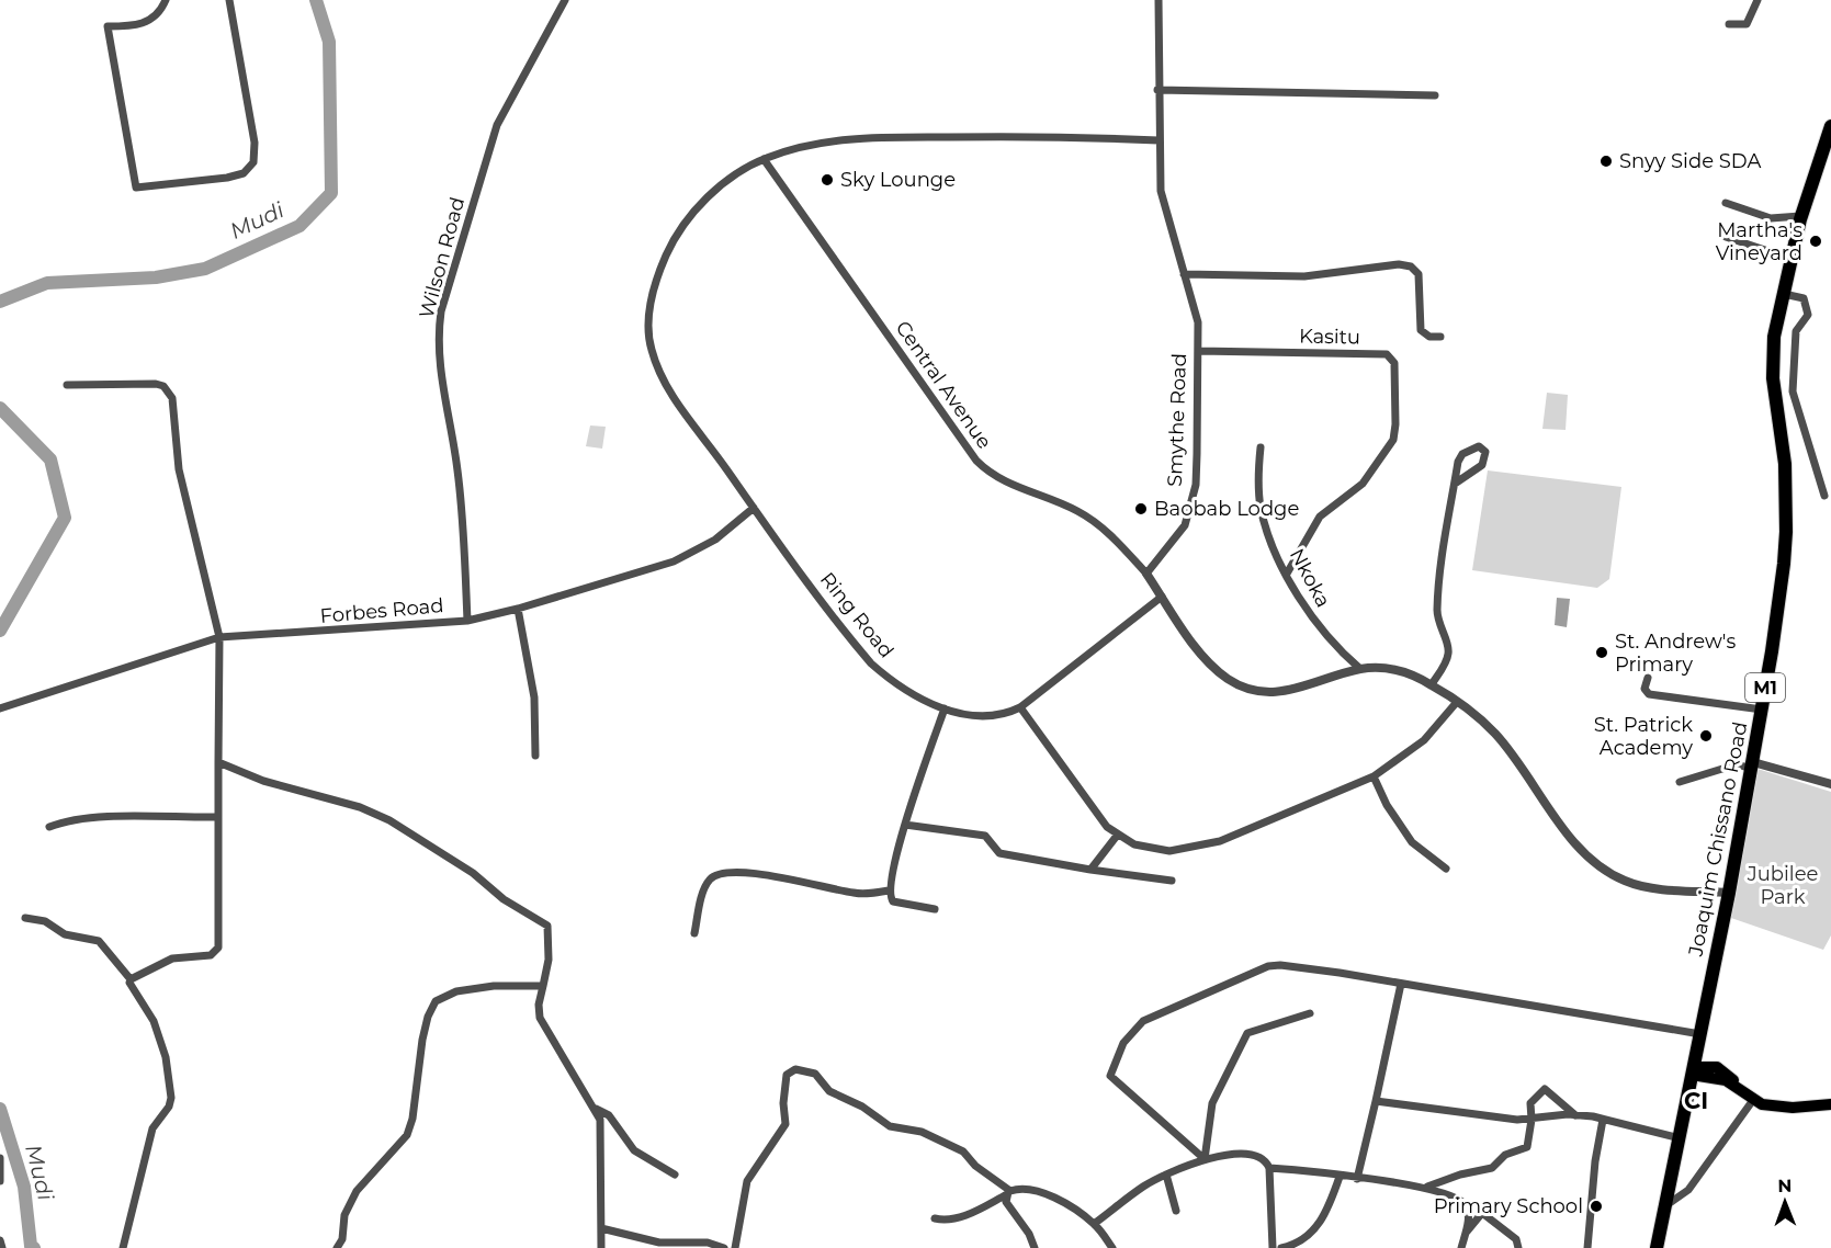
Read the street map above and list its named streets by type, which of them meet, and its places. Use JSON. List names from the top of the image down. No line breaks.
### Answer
{"streets":{"highway":["M1","Joaquim Chissano Road"],"street":["Wilson Road","Kasitu","Central Avenue","Smythe Road","Nkoka","Forbes Road","Ring Road"]},"crossings":[["Wilson Road","Forbes Road"],["Kasitu","Smythe Road"],["Kasitu","Nkoka"],["Central Avenue","Smythe Road"],["Central Avenue","Ring Road"],["Smythe Road","Ring Road"],["Forbes Road","Ring Road"]],"districts":["CI"],"water":["Mudi"],"parks":["Jubilee Park"],"places":["Snyy Side SDA","Sky Lounge","Martha's Vineyard","Baobab Lodge","St. Andrew's Primary","St. Patrick Academy","Primary School"],"north":"top"}
